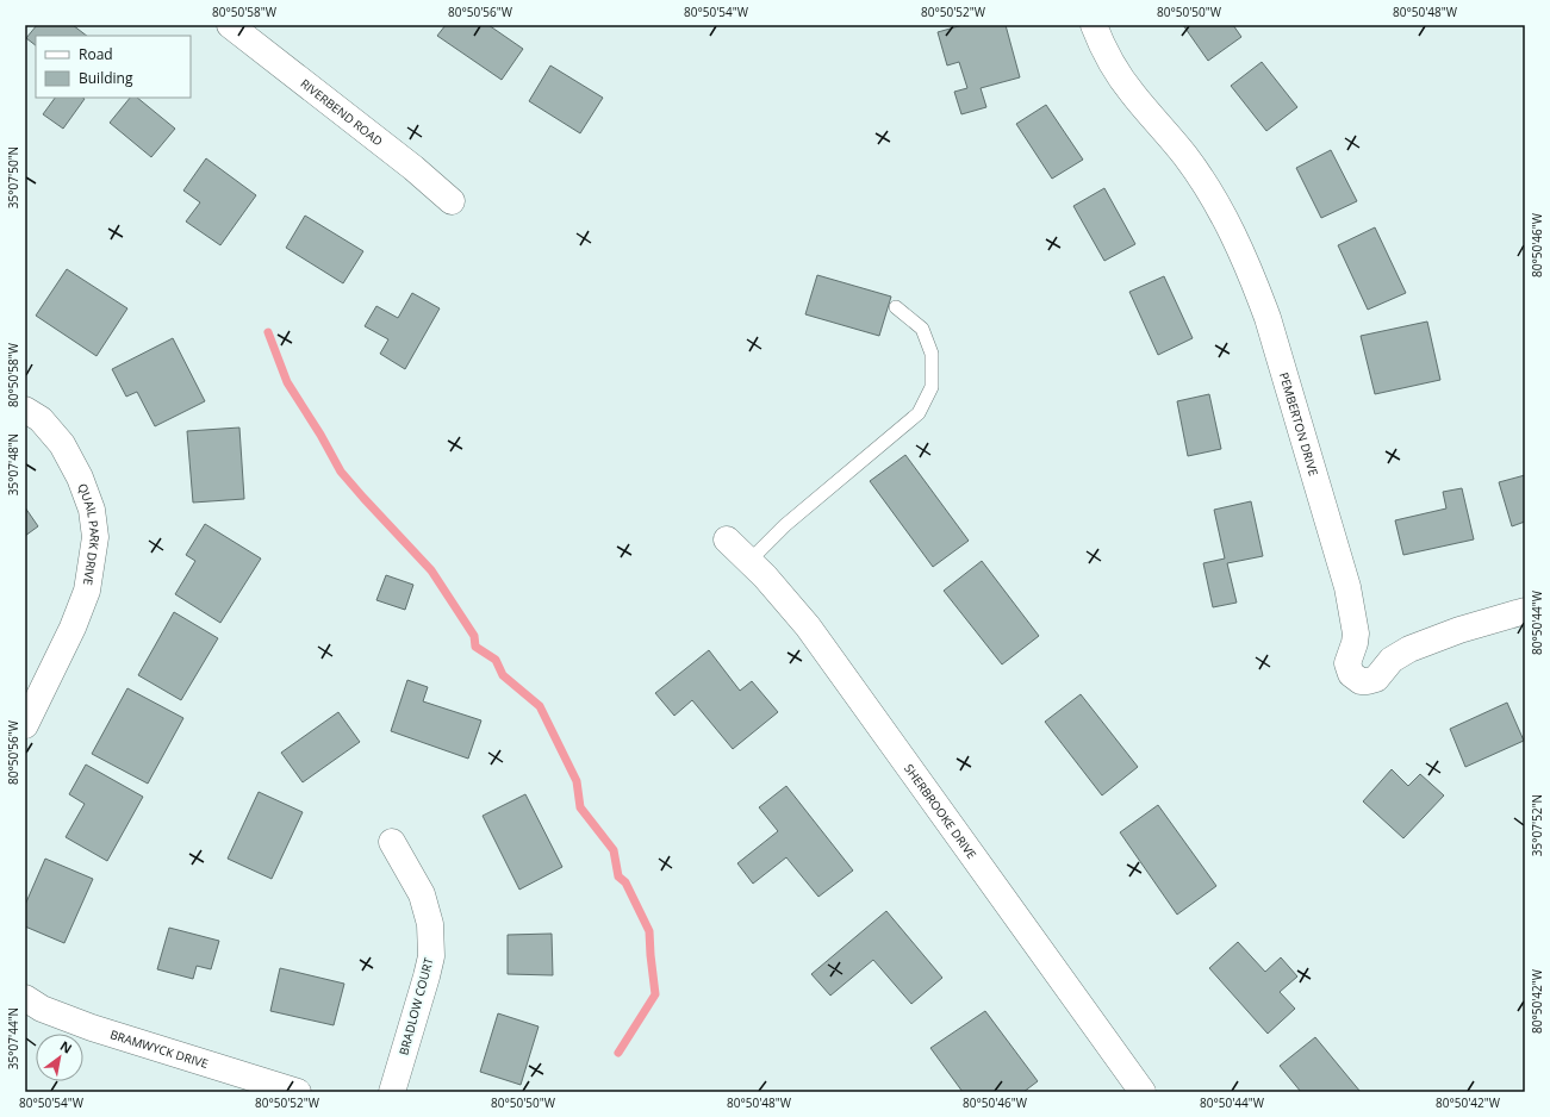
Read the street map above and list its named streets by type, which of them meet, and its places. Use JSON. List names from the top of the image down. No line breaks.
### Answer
{"streets":{"street":["RIVERBEND ROAD","PEMBERTON DRIVE","QUAIL PARK DRIVE","SHERBROOKE DRIVE","BRADLOW COURT","BRAMWYCK DRIVE"]},"legend":["Road","Building"],"north":"top right","coordinates":["80°50'58\"W","80°50'56\"W","80°50'54\"W","80°50'52\"W","80°50'50\"W","80°50'48\"W","35°07'50\"N","80°50'46\"W","35°07'48\"N","80°50'44\"W","35°07'52\"N","80°50'42\"W","35°07'44\"N"]}
